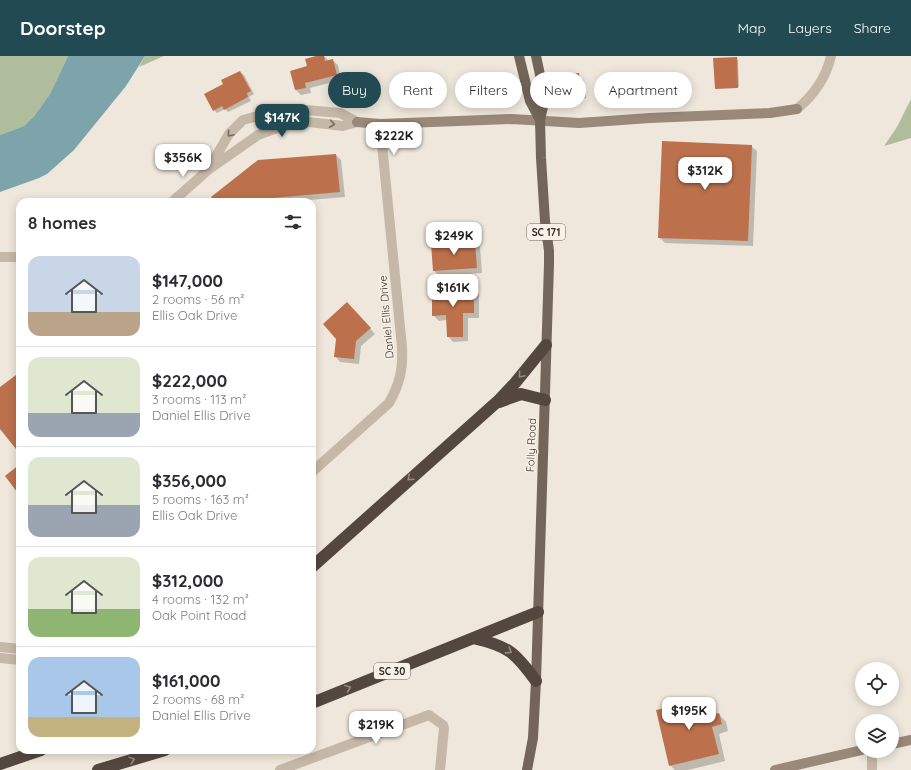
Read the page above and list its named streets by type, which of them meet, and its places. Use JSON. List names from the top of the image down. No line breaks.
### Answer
{"streets":{"highway":["SC 30"],"main road":["SC 171","Folly Road"],"street":["Daniel Ellis Drive"]},"crossings":[["Folly Road","SC 30"]],"page":{"header":"Doorstep","nav":["Map","Layers","Share"],"chip":["Buy","Rent","Filters","New","Apartment"],"price":["$147K","$222K","$356K","$312K","$249K","$161K","$195K","$219K"],"heading":"8 homes","list":[{"name":"$147,000","note":"2 rooms · 56 m² · Ellis Oak Drive"},{"name":"$222,000","note":"3 rooms · 113 m² · Daniel Ellis Drive"},{"name":"$356,000","note":"5 rooms · 163 m² · Ellis Oak Drive"},{"name":"$312,000","note":"4 rooms · 132 m² · Oak Point Road"},{"name":"$161,000","note":"2 rooms · 68 m² · Daniel Ellis Drive"}]}}
